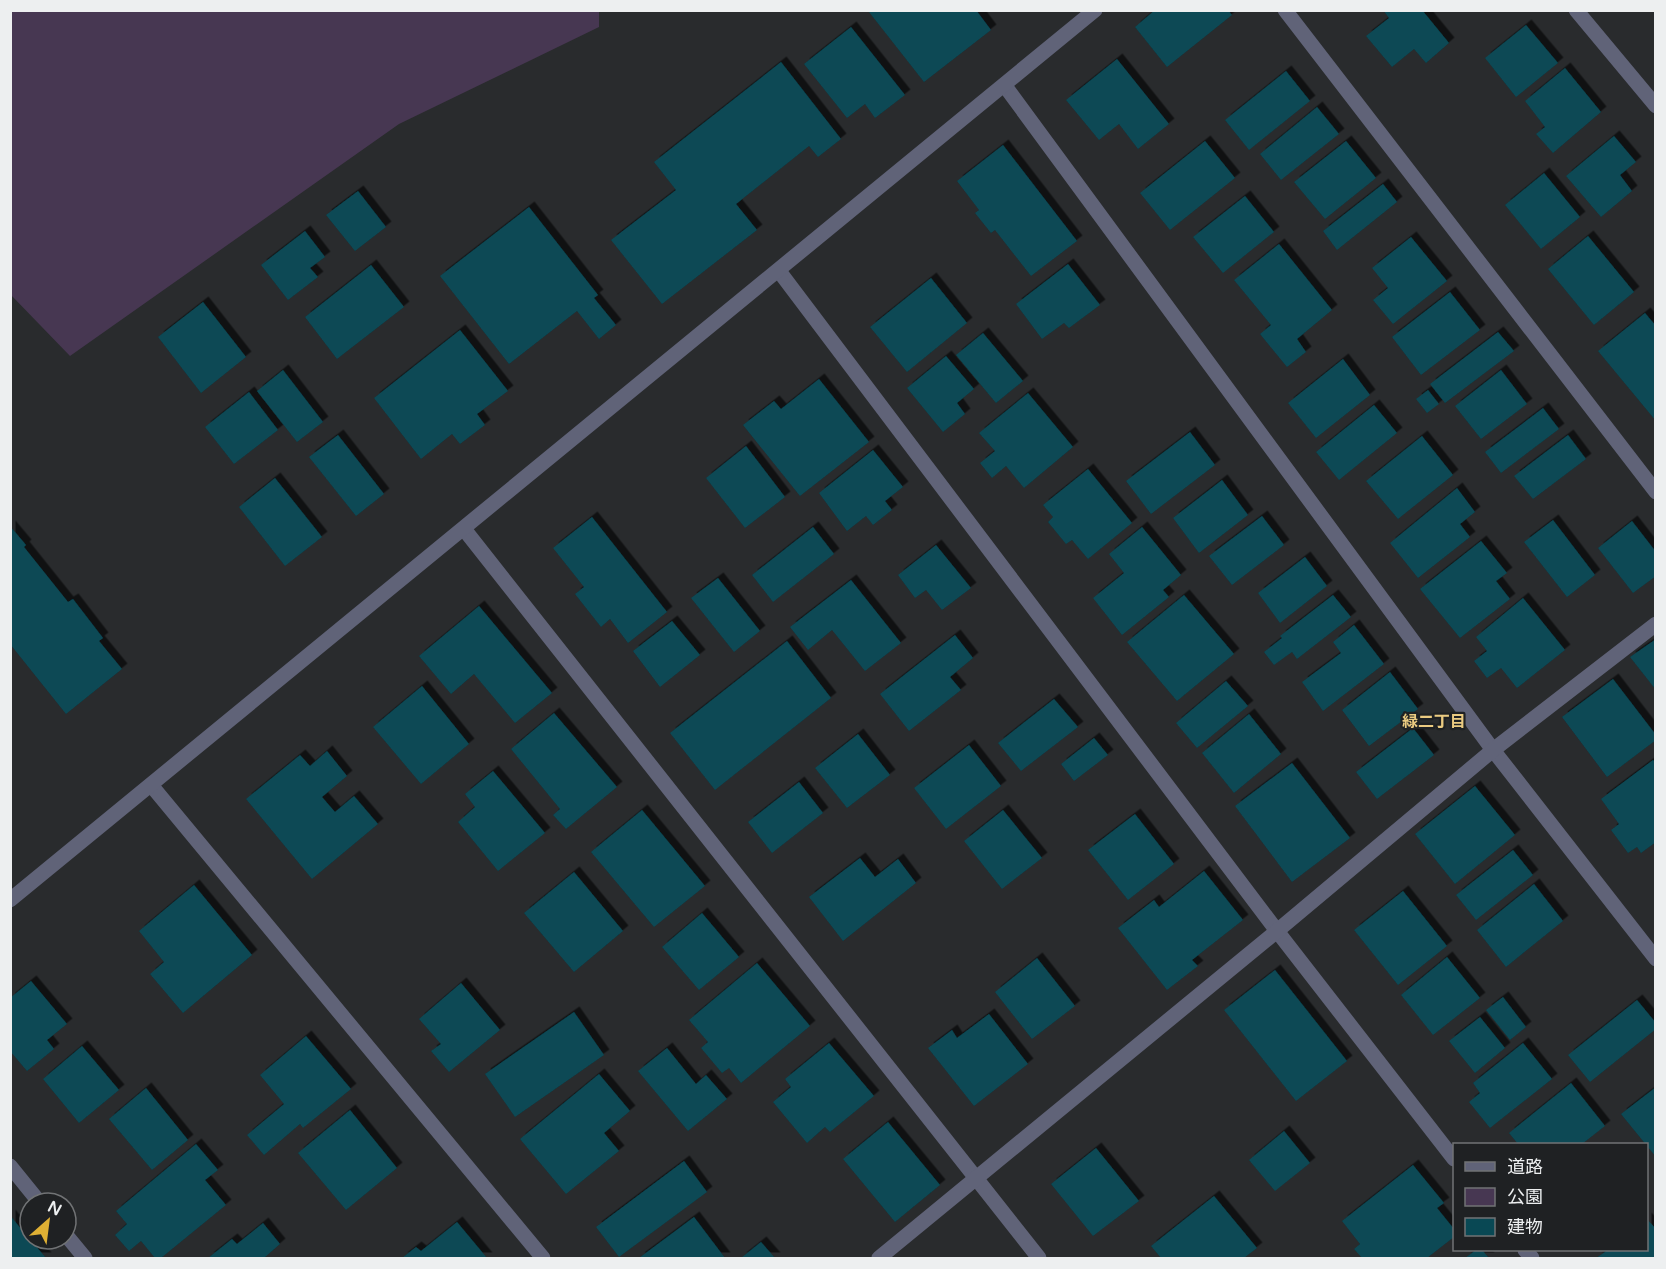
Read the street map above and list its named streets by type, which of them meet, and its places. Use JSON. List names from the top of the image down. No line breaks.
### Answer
{"districts":["緑二丁目"],"legend":["道路","公園","建物"],"north":"top right"}
